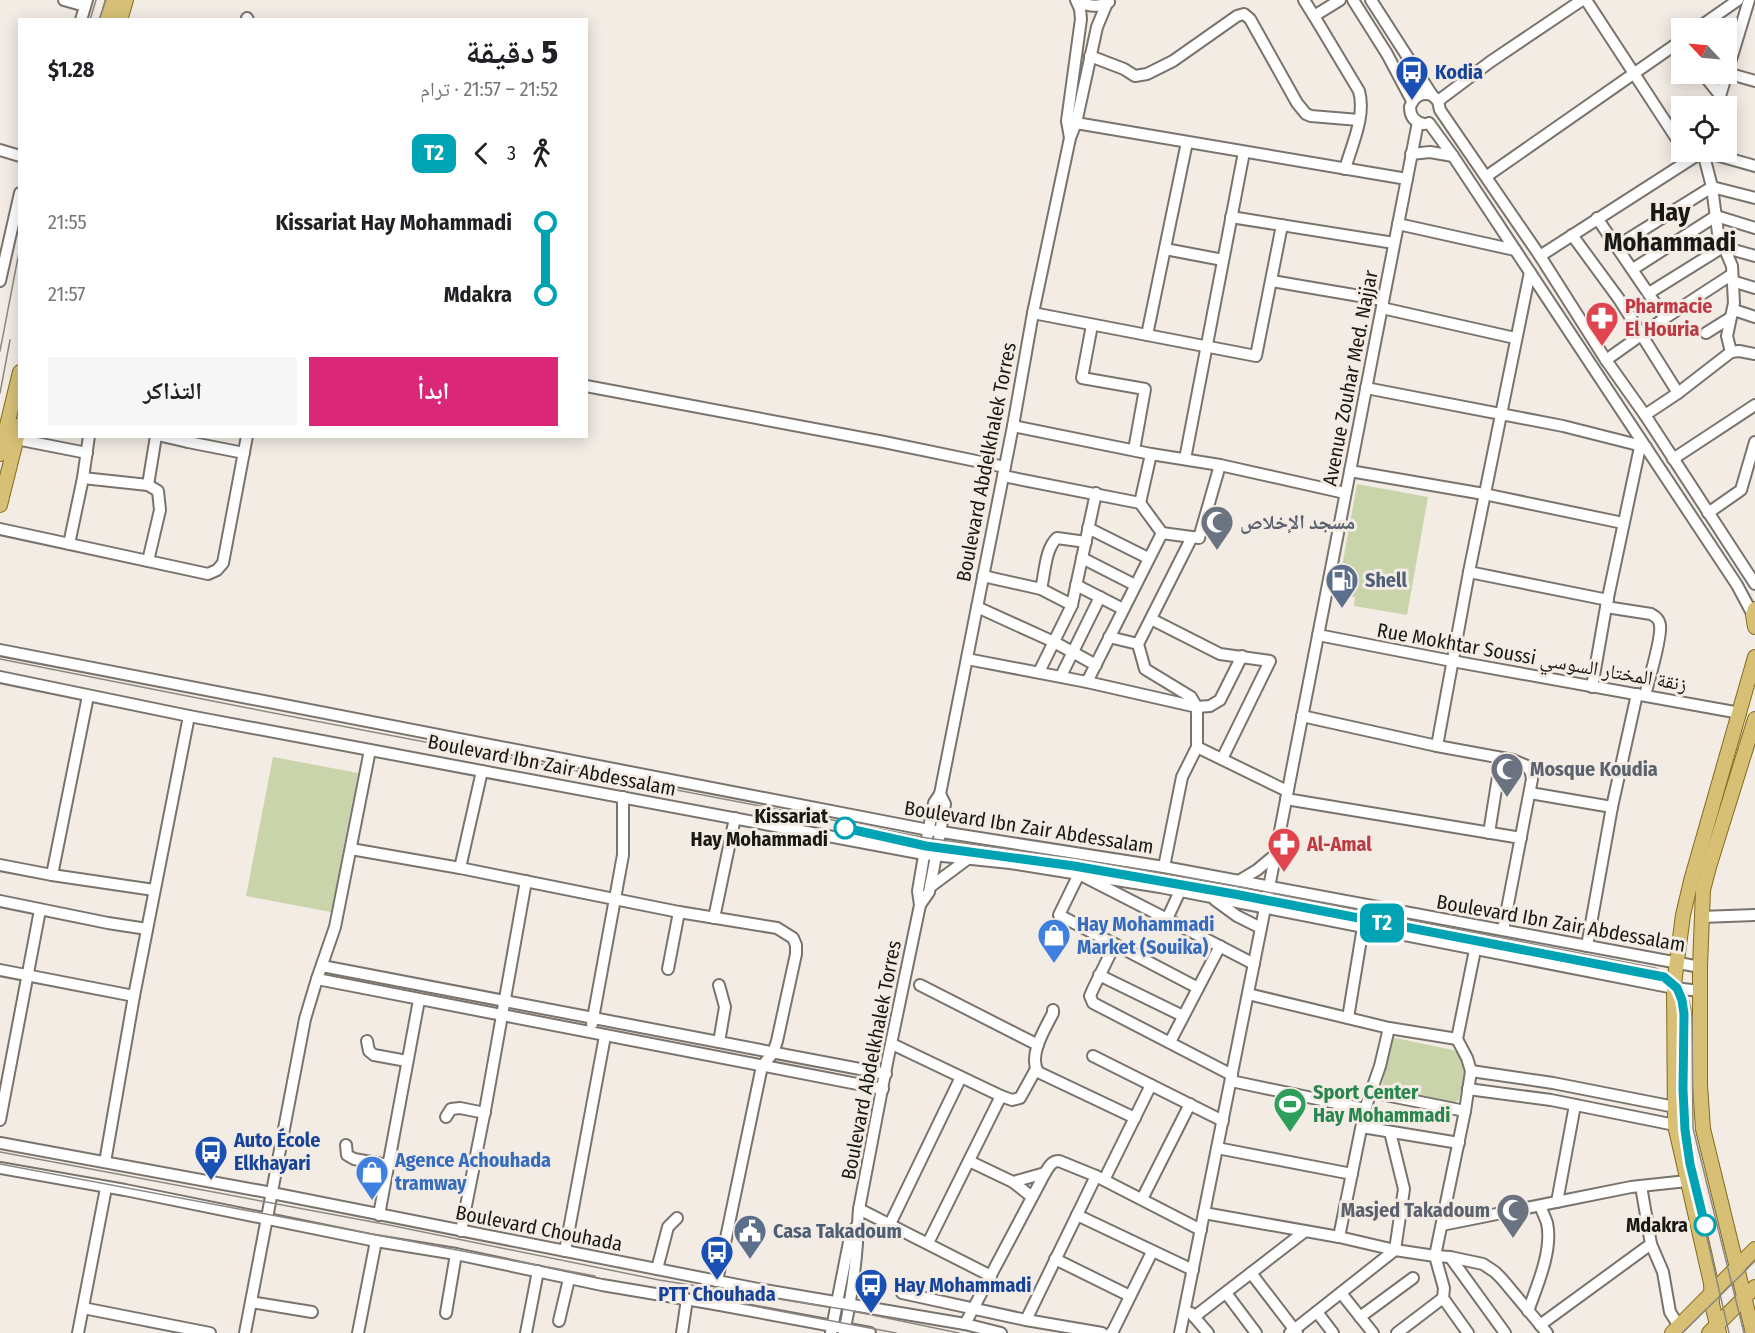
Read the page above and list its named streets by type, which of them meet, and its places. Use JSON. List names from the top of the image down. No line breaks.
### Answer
{"streets":{"street":["Avenue Zouhar Med. Najjar","Boulevard Abdelkhalek Torres","Rue Mokhtar Soussi زنقة المختار السوسي","Boulevard Ibn Zair Abdessalam","Boulevard Chouhada"]},"crossings":[["Avenue Zouhar Med. Najjar","Rue Mokhtar Soussi زنقة المختار السوسي"],["Avenue Zouhar Med. Najjar","Boulevard Ibn Zair Abdessalam"],["Boulevard Abdelkhalek Torres","Boulevard Ibn Zair Abdessalam"],["Boulevard Abdelkhalek Torres","Boulevard Chouhada"]],"districts":["Hay Mohammadi"],"places":{"bus stop":["Kodia","Auto École Elkhayari","PTT Chouhada","Hay Mohammadi"],"pharmacy":["Pharmacie El Houria","Al-Amal"],"mosque":["مسجد الإخلاص","Mosque Koudia","Masjed Takadoum"],"fuel station":["Shell"],"other":["Kissariat Hay Mohammadi","Mdakra"],"shop":["Hay Mohammadi Market (Souika)","Agence Achouhada tramway"],"sports":["Sport Center Hay Mohammadi"],"public building":["Casa Takadoum"]},"lines":["tram line T2"],"north":"top left","page":{"on_map":"T2","heading":["5 دقيقة","21:52 – 21:57 · ترام","$1.28"],"legs":["3","T2"],"list":[{"name":"Kissariat Hay Mohammadi","value":"21:55"},{"name":"Mdakra","value":"21:57"}],"buttons":["ابدأ","التذاكر"]}}
